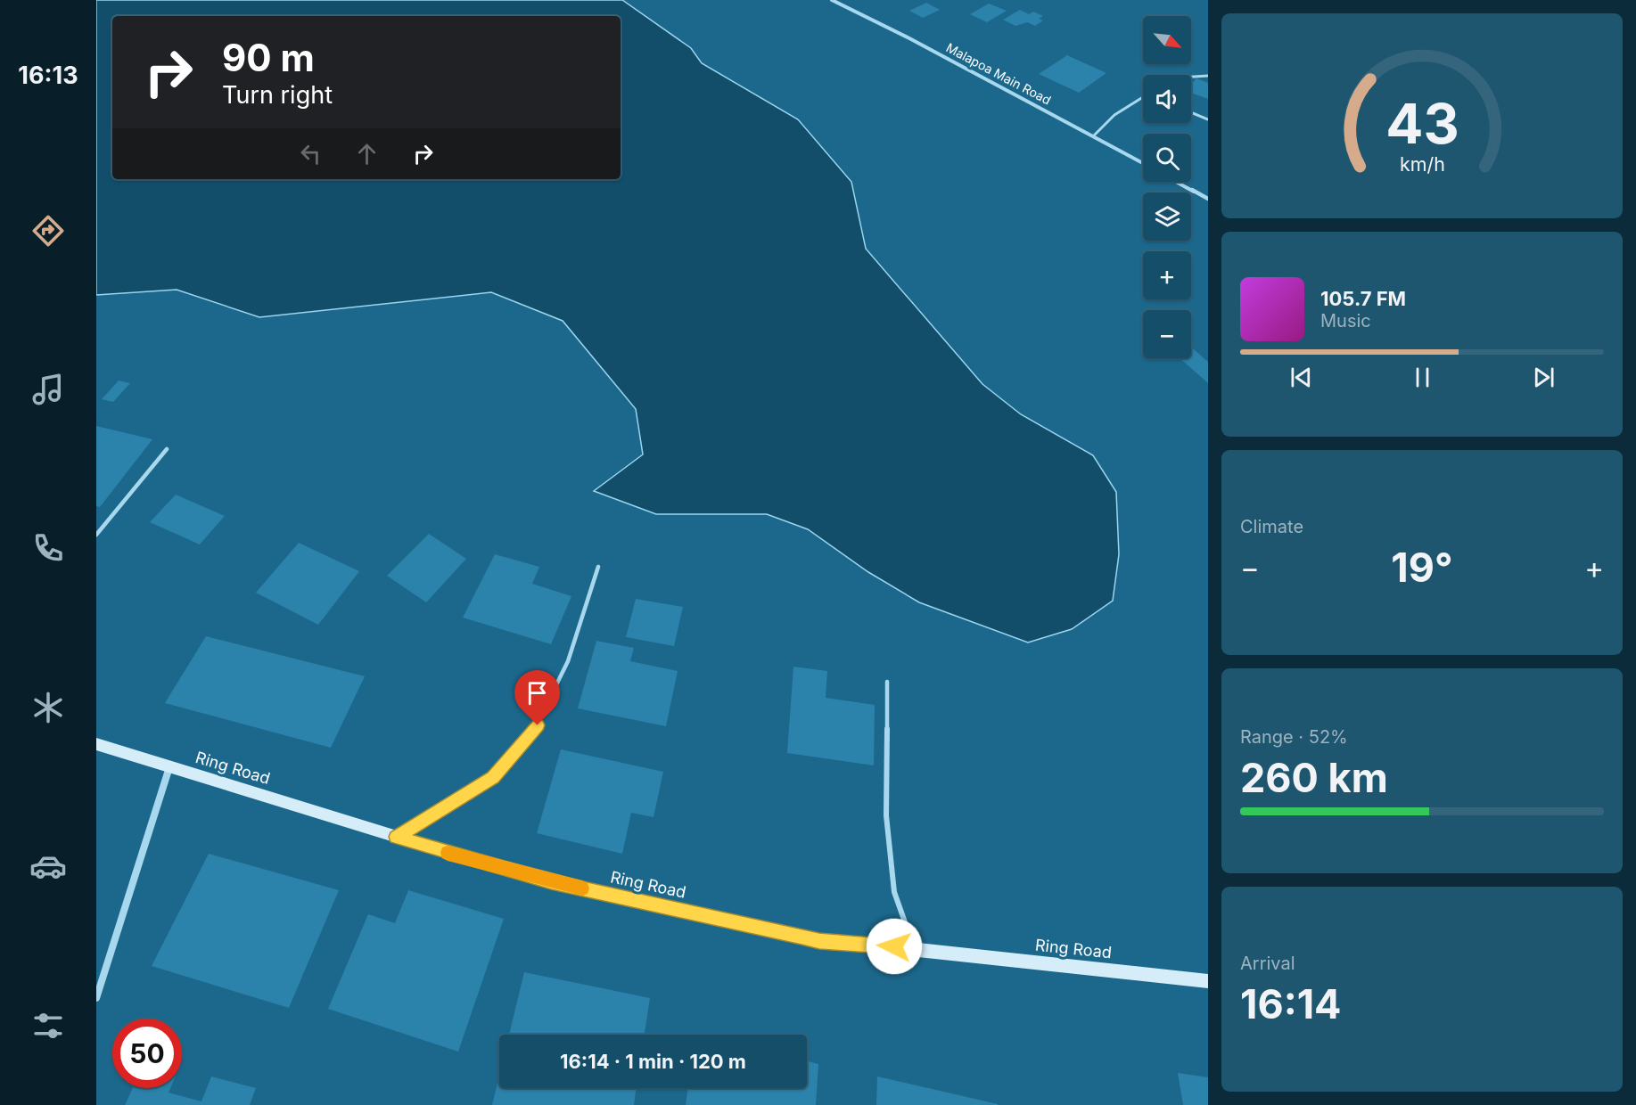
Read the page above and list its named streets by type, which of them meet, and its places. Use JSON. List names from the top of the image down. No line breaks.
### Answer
{"streets":{"main road":["Ring Road"],"street":["Malapoa Main Road"]},"north":"bottom right","page":{"tabs":"16:13","map_buttons":["+","−"],"turn":["90 m","Turn right"],"song":["105.7 FM","Music"],"tile":["Climate",["Range · 52%","260 km"],["Arrival","16:14"]],"heat":["−","19°","+"],"limit":"50","trip":"16:14 · 1 min · 120 m","gauge":["43","km/h"]}}
